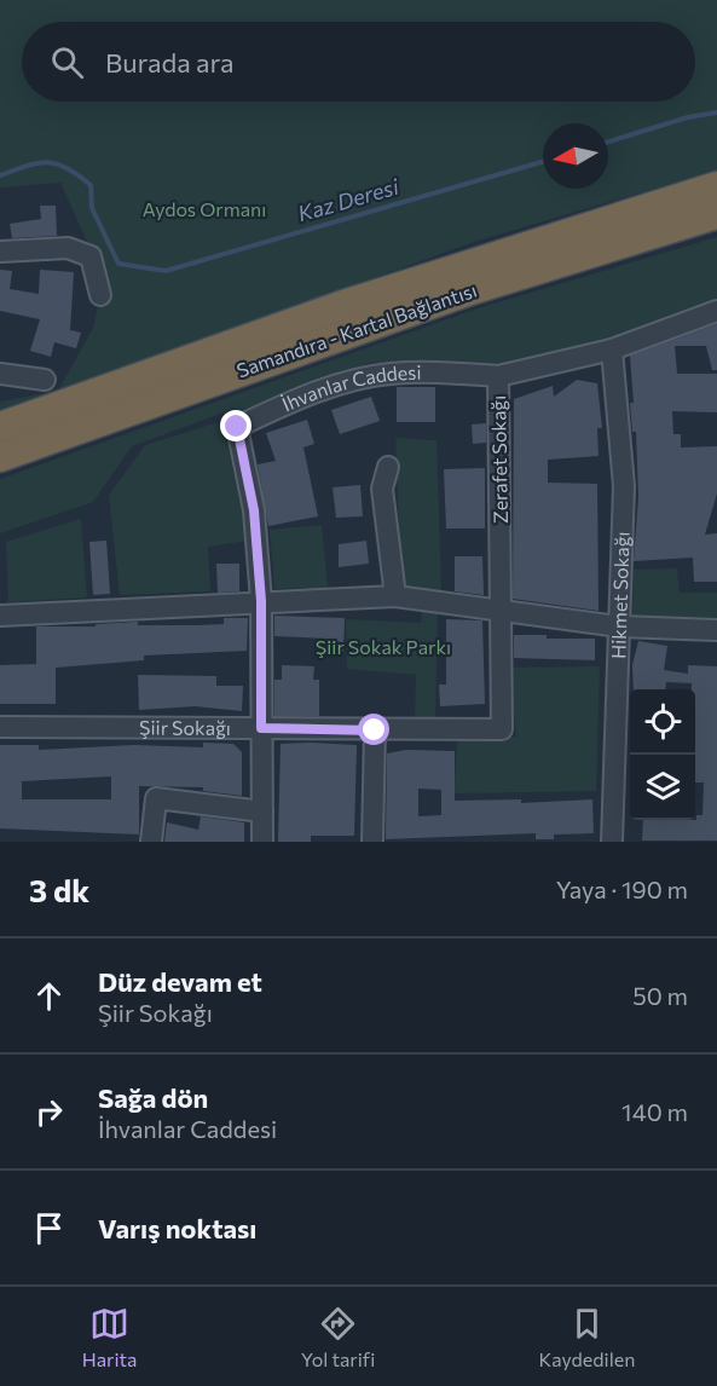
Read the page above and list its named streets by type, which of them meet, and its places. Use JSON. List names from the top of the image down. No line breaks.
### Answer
{"streets":{"highway":["Samandıra - Kartal Bağlantısı"],"street":["İhvanlar Caddesi","Zerafet Sokağı","Hikmet Sokağı","Şiir Sokağı"]},"crossings":[["İhvanlar Caddesi","Zerafet Sokağı"],["İhvanlar Caddesi","Şiir Sokağı"],["Zerafet Sokağı","Hikmet Sokağı"],["Zerafet Sokağı","Şiir Sokağı"]],"water":["Kaz Deresi"],"parks":["Aydos Ormanı","Şiir Sokak Parkı"],"north":"left","page":{"search":"Burada ara","heading":["3 dk","Yaya · 190 m"],"list":[["Düz devam et","Şiir Sokağı","50 m"],["Sağa dön","İhvanlar Caddesi","140 m"],"Varış noktası"],"nav":["Harita","Yol tarifi","Kaydedilen"]}}
